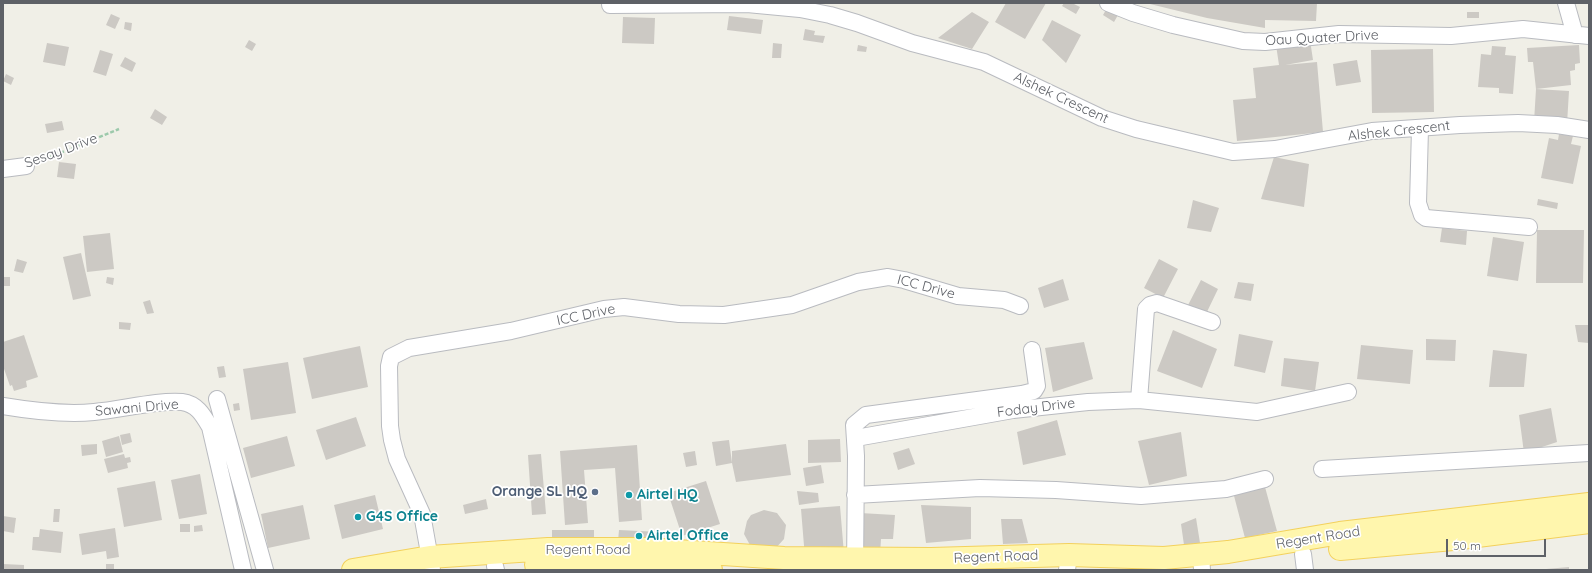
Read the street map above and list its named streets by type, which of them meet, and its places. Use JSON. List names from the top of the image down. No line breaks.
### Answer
{"streets":{"main road":["Regent Road"],"street":["Oau Quater Drive","Alshek Crescent","Sesay Drive","ICC Drive","Sawani Drive","Foday Drive"]},"crossings":[["ICC Drive","Regent Road"]],"places":["Orange SL HQ","Airtel HQ","G4S Office","Airtel Office"],"scale_bar":"50 m"}
